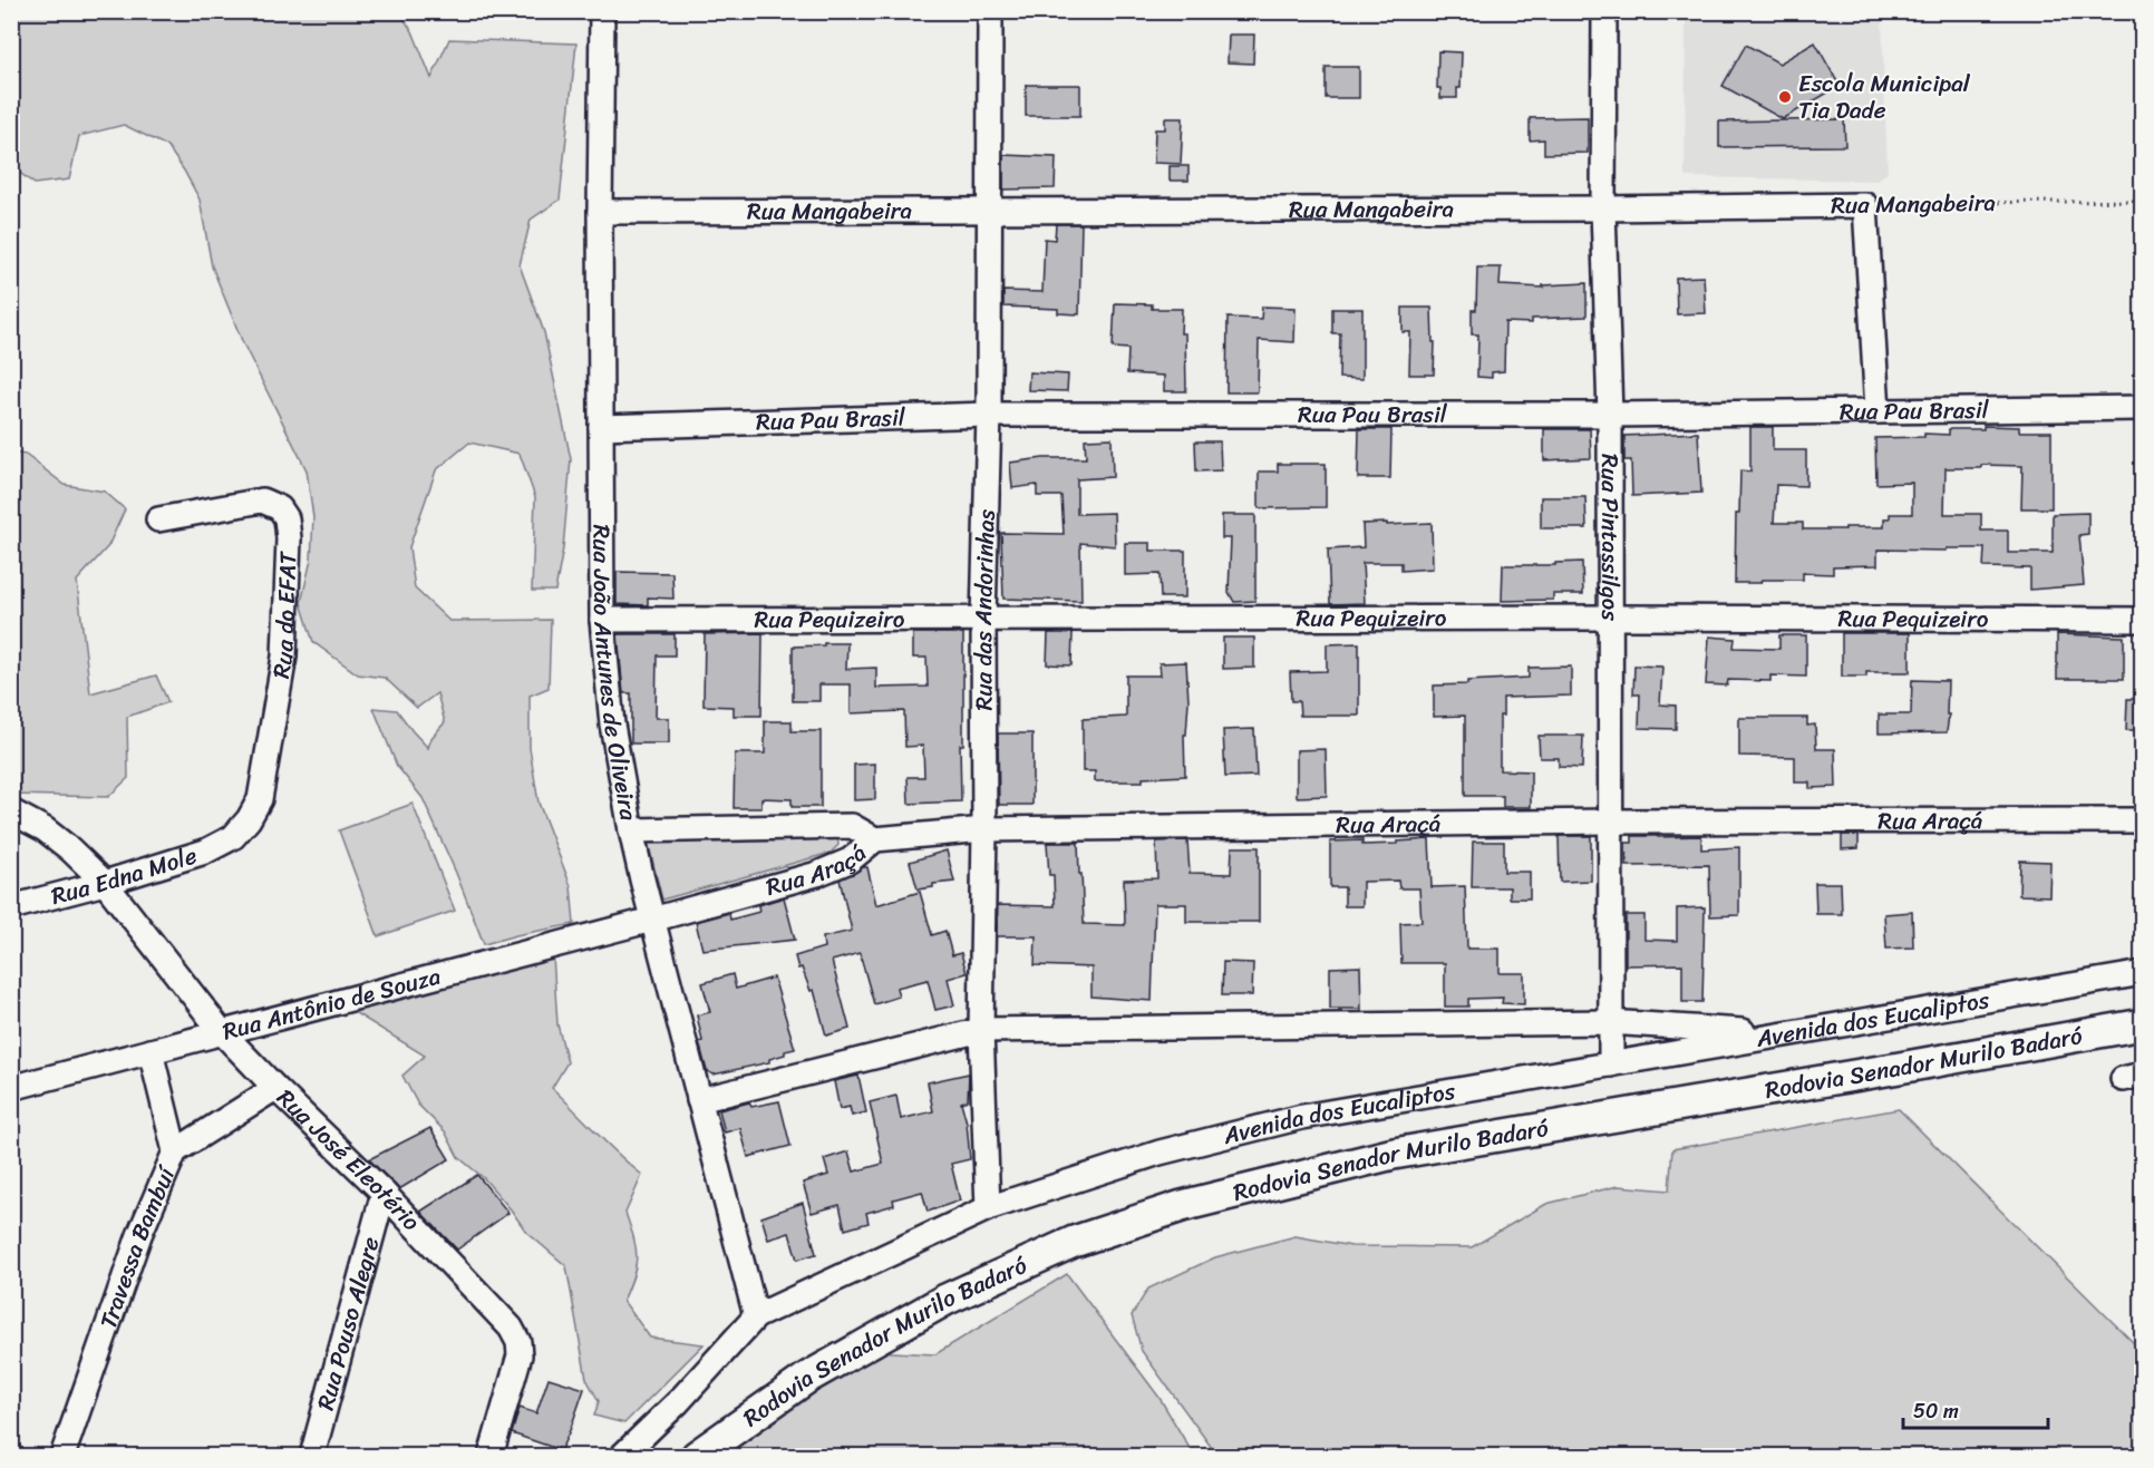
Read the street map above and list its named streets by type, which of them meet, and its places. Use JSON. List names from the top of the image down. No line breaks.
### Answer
{"streets":{"main road":["Rodovia Senador Murilo Badaró"],"street":["Rua Mangabeira","Rua Pau Brasil","Rua Pintassilgos","Rua das Andorinhas","Rua do EFAT","Rua Pequizeiro","Rua João Antunes de Oliveira","Rua Araçá","Rua Edna Mole","Rua Antônio de Souza","Avenida dos Eucaliptos","Rua José Eleotério","Travessa Bambuí","Rua Pouso Alegre"]},"crossings":[["Rua Mangabeira","Rua Pintassilgos"],["Rua Mangabeira","Rua das Andorinhas"],["Rua Mangabeira","Rua João Antunes de Oliveira"],["Rua Pau Brasil","Rua Pintassilgos"],["Rua Pau Brasil","Rua das Andorinhas"],["Rua Pau Brasil","Rua João Antunes de Oliveira"],["Rua Pintassilgos","Rua Pequizeiro"],["Rua Pintassilgos","Rua Araçá"],["Rua Pintassilgos","Avenida dos Eucaliptos"],["Rua das Andorinhas","Rua Pequizeiro"],["Rua das Andorinhas","Rua Araçá"],["Rua das Andorinhas","Avenida dos Eucaliptos"],["Rua do EFAT","Rua Edna Mole"],["Rua Pequizeiro","Rua João Antunes de Oliveira"],["Rua João Antunes de Oliveira","Rua Araçá"],["Rua João Antunes de Oliveira","Rua Antônio de Souza"],["Rua João Antunes de Oliveira","Avenida dos Eucaliptos"],["Rua Araçá","Rua Antônio de Souza"],["Rua Edna Mole","Rua José Eleotério"],["Rua Antônio de Souza","Rua José Eleotério"],["Rua José Eleotério","Travessa Bambuí"],["Rua José Eleotério","Rua Pouso Alegre"]],"places":["Escola Municipal Tia Dade"],"scale_bar":"50 m"}
